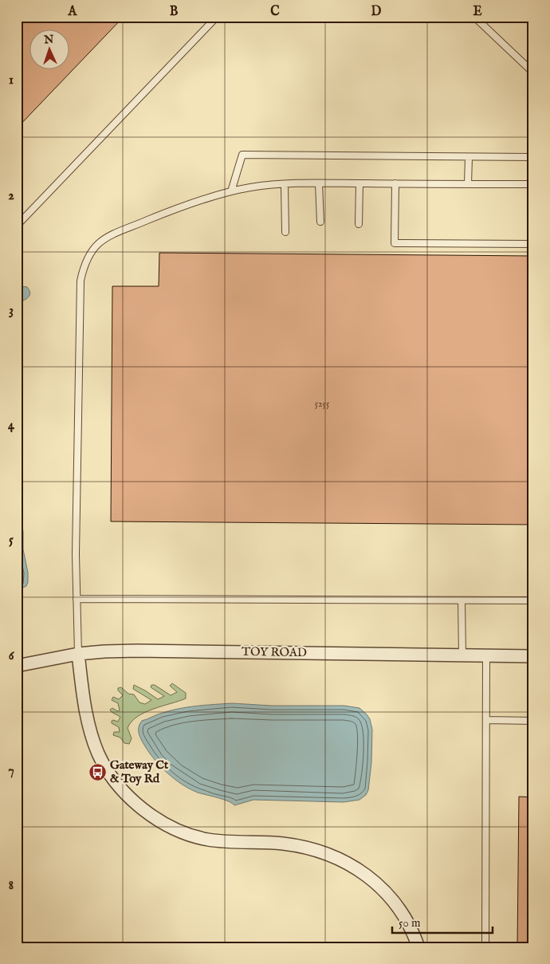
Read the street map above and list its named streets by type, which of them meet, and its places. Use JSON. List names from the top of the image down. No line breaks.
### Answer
{"streets":{"street":["TOY ROAD"]},"places":{"bus stop":["Gateway Ct & Toy Rd"]},"house_numbers":["5255"],"scale_bar":"50 m","north":"top","grid":{"columns":["A","B","C","D","E"],"rows":["1","2","3","4","5","6","7","8"]}}
